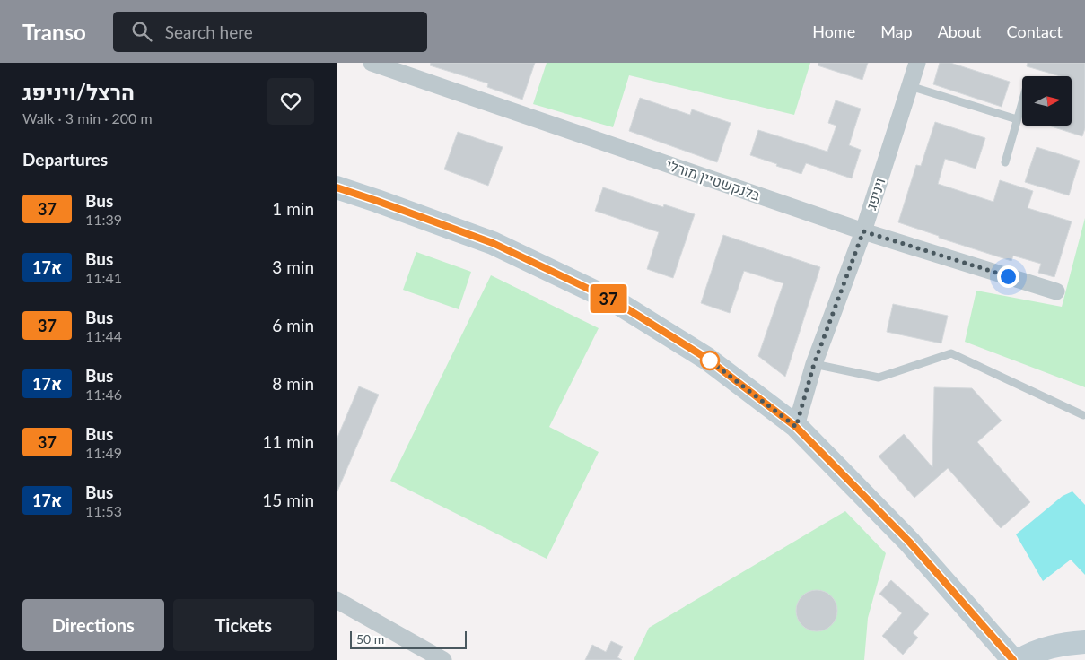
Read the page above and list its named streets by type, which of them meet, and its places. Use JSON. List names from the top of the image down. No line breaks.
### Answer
{"streets":{"street":["בלנקשטיין מורלי","ויניפג"]},"crossings":[["בלנקשטיין מורלי","ויניפג"]],"lines":["bus line 37"],"scale_bar":"50 m","north":"right","page":{"header":"Transo","search":"Search here","nav":["Home","Map","About","Contact"],"heading":[["הרצל/ויניפג","Walk · 3 min · 200 m"],"Departures"],"on_map":"37","list":[{"mark":"37","name":"Bus","note":"11:39","value":"1 min"},{"mark":"17א","name":"Bus","note":"11:41","value":"3 min"},{"mark":"37","name":"Bus","note":"11:44","value":"6 min"},{"mark":"17א","name":"Bus","note":"11:46","value":"8 min"},{"mark":"37","name":"Bus","note":"11:49","value":"11 min"},{"mark":"17א","name":"Bus","note":"11:53","value":"15 min"}],"buttons":["Directions","Tickets"],"scale":"50 m"}}
